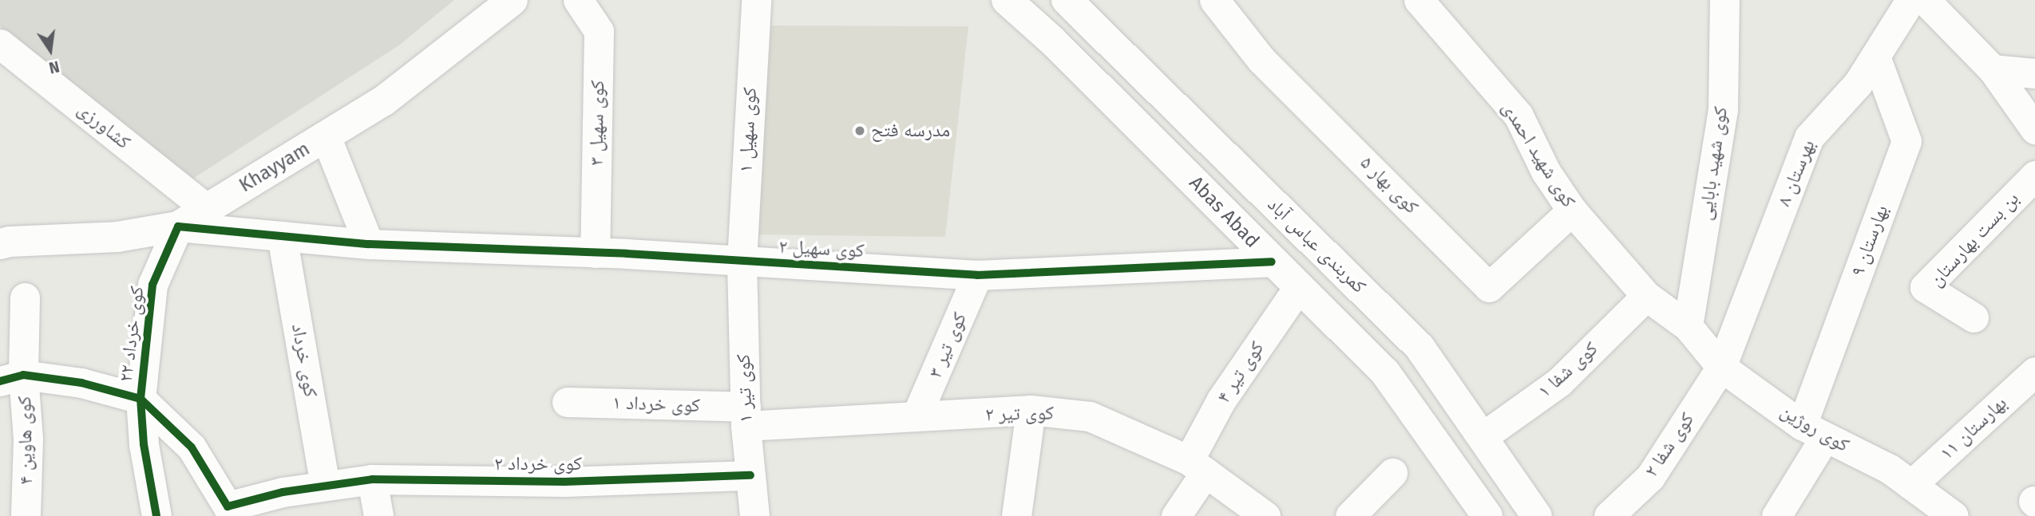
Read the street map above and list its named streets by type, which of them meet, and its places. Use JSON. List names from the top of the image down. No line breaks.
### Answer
{"streets":{"main road":["Khayyam","Abas Abad","کمربندی عباس آباد"],"street":["کوی سهیل ۳","کشاورزی","کوی سهیل ۱","کوی شهید احمدی","کوی شهید بابایی","بهرستان ۸","کوی بهار ۵","بن بست بهارستان","بهارستان ۹","کوی سهیل ۲","کوی خرداد ۲۲","کوی تیر ۳","کوی خرداد","کوی شفا ۱","کوی تیر ۴","کوی تیر ۱","کوی خرداد ۱","کوی تیر ۲","کوی روژین","بهارستان ۱۱","کوی هاوین ۴","کوی شفا ۲","کوی خرداد ۲"]},"crossings":[["کوی سهیل ۳","کوی سهیل ۲"],["کشاورزی","Khayyam"],["کوی سهیل ۱","کوی سهیل ۲"],["کوی سهیل ۱","کوی تیر ۱"],["کوی شهید احمدی","کوی شهید بابایی"],["کوی شهید احمدی","کوی بهار ۵"],["کوی شهید احمدی","کوی شفا ۱"],["کوی شهید احمدی","کوی روژین"],["کوی شهید بابایی","کوی روژین"],["Khayyam","کوی سهیل ۲"],["Khayyam","کوی خرداد ۲۲"],["بهرستان ۸","بهارستان ۹"],["بهرستان ۸","کوی روژین"],["بهرستان ۸","کوی شفا ۲"],["Abas Abad","کوی سهیل ۲"],["Abas Abad","کوی تیر ۴"],["بهارستان ۹","کوی روژین"],["کمربندی عباس آباد","کوی شفا ۱"],["کوی سهیل ۲","کوی خرداد ۲۲"],["کوی سهیل ۲","کوی تیر ۳"],["کوی سهیل ۲","کوی خرداد"],["کوی سهیل ۲","کوی تیر ۱"],["کوی خرداد ۲۲","کوی خرداد ۲"],["کوی تیر ۳","کوی تیر ۲"],["کوی خرداد","کوی خرداد ۲"],["کوی تیر ۴","کوی تیر ۲"],["کوی تیر ۱","کوی خرداد ۱"],["کوی تیر ۱","کوی تیر ۲"],["کوی تیر ۱","کوی خرداد ۲"],["کوی خرداد ۱","کوی تیر ۲"],["کوی روژین","بهارستان ۱۱"],["کوی روژین","کوی شفا ۲"]],"places":["مدرسه فتح"],"north":"bottom"}
